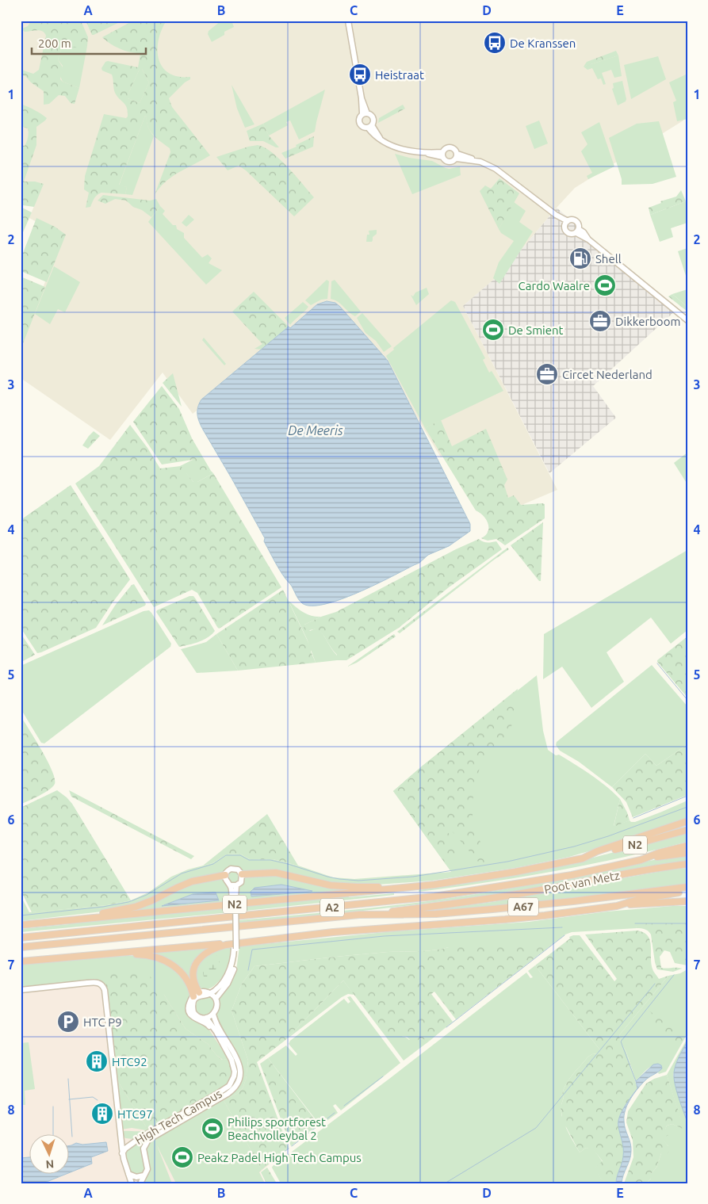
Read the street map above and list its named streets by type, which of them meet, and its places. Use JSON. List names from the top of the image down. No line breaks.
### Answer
{"streets":{"highway":["N2","Poot van Metz","A67","A2"],"street":["High Tech Campus"]},"crossings":[["N2","Poot van Metz"],["Poot van Metz","A67"],["Poot van Metz","A2"],["A67","A2"]],"water":["De Meeris"],"places":{"bus stop":["De Kranssen","Heistraat"],"fuel station":["Shell"],"sports":["Cardo Waalre","De Smient","Philips sportforest Beachvolleybal 2","Peakz Padel High Tech Campus"],"office":["Dikkerboom","Circet Nederland"],"parking":["HTC P9"],"building":["HTC92","HTC97"]},"scale_bar":"200 m","north":"bottom","grid":{"columns":["A","B","C","D","E"],"rows":["1","2","3","4","5","6","7","8"]}}
